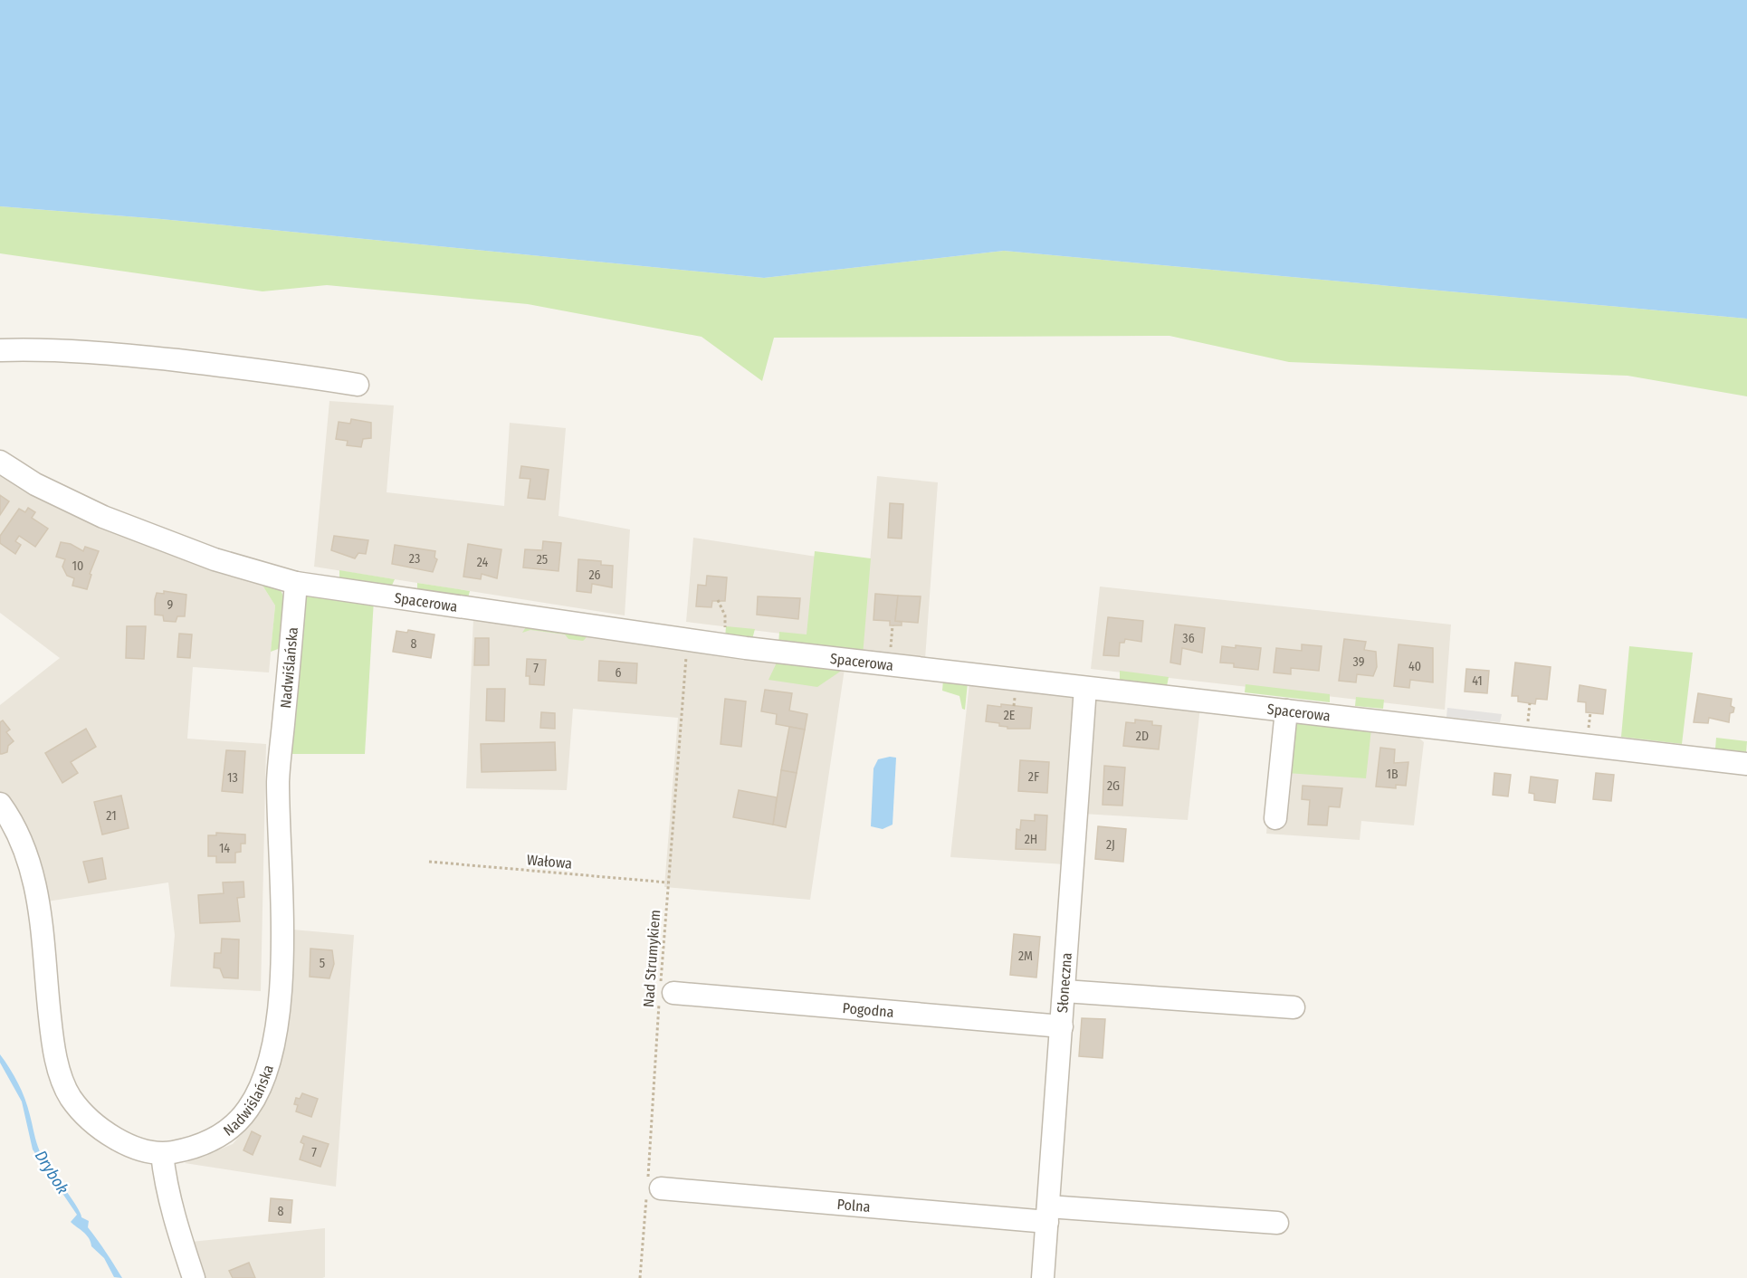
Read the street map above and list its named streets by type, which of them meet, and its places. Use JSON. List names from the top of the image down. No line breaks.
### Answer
{"streets":{"street":["Spacerowa","Nadwiślańska","Słoneczna","Pogodna","Polna"],"path":["Wałowa","Nad Strumykiem"]},"crossings":[["Spacerowa","Nadwiślańska"],["Spacerowa","Nad Strumykiem"],["Spacerowa","Słoneczna"],["Wałowa","Nad Strumykiem"],["Nad Strumykiem","Pogodna"],["Nad Strumykiem","Polna"],["Słoneczna","Pogodna"],["Słoneczna","Polna"]],"water":["Drybok"],"house_numbers":["23","25","24","10","26","9","36","8","39","40","7","6","41","2E","2D","1B","2F","13","2G","21","2H","2J","14","2M","5","7","8"]}
